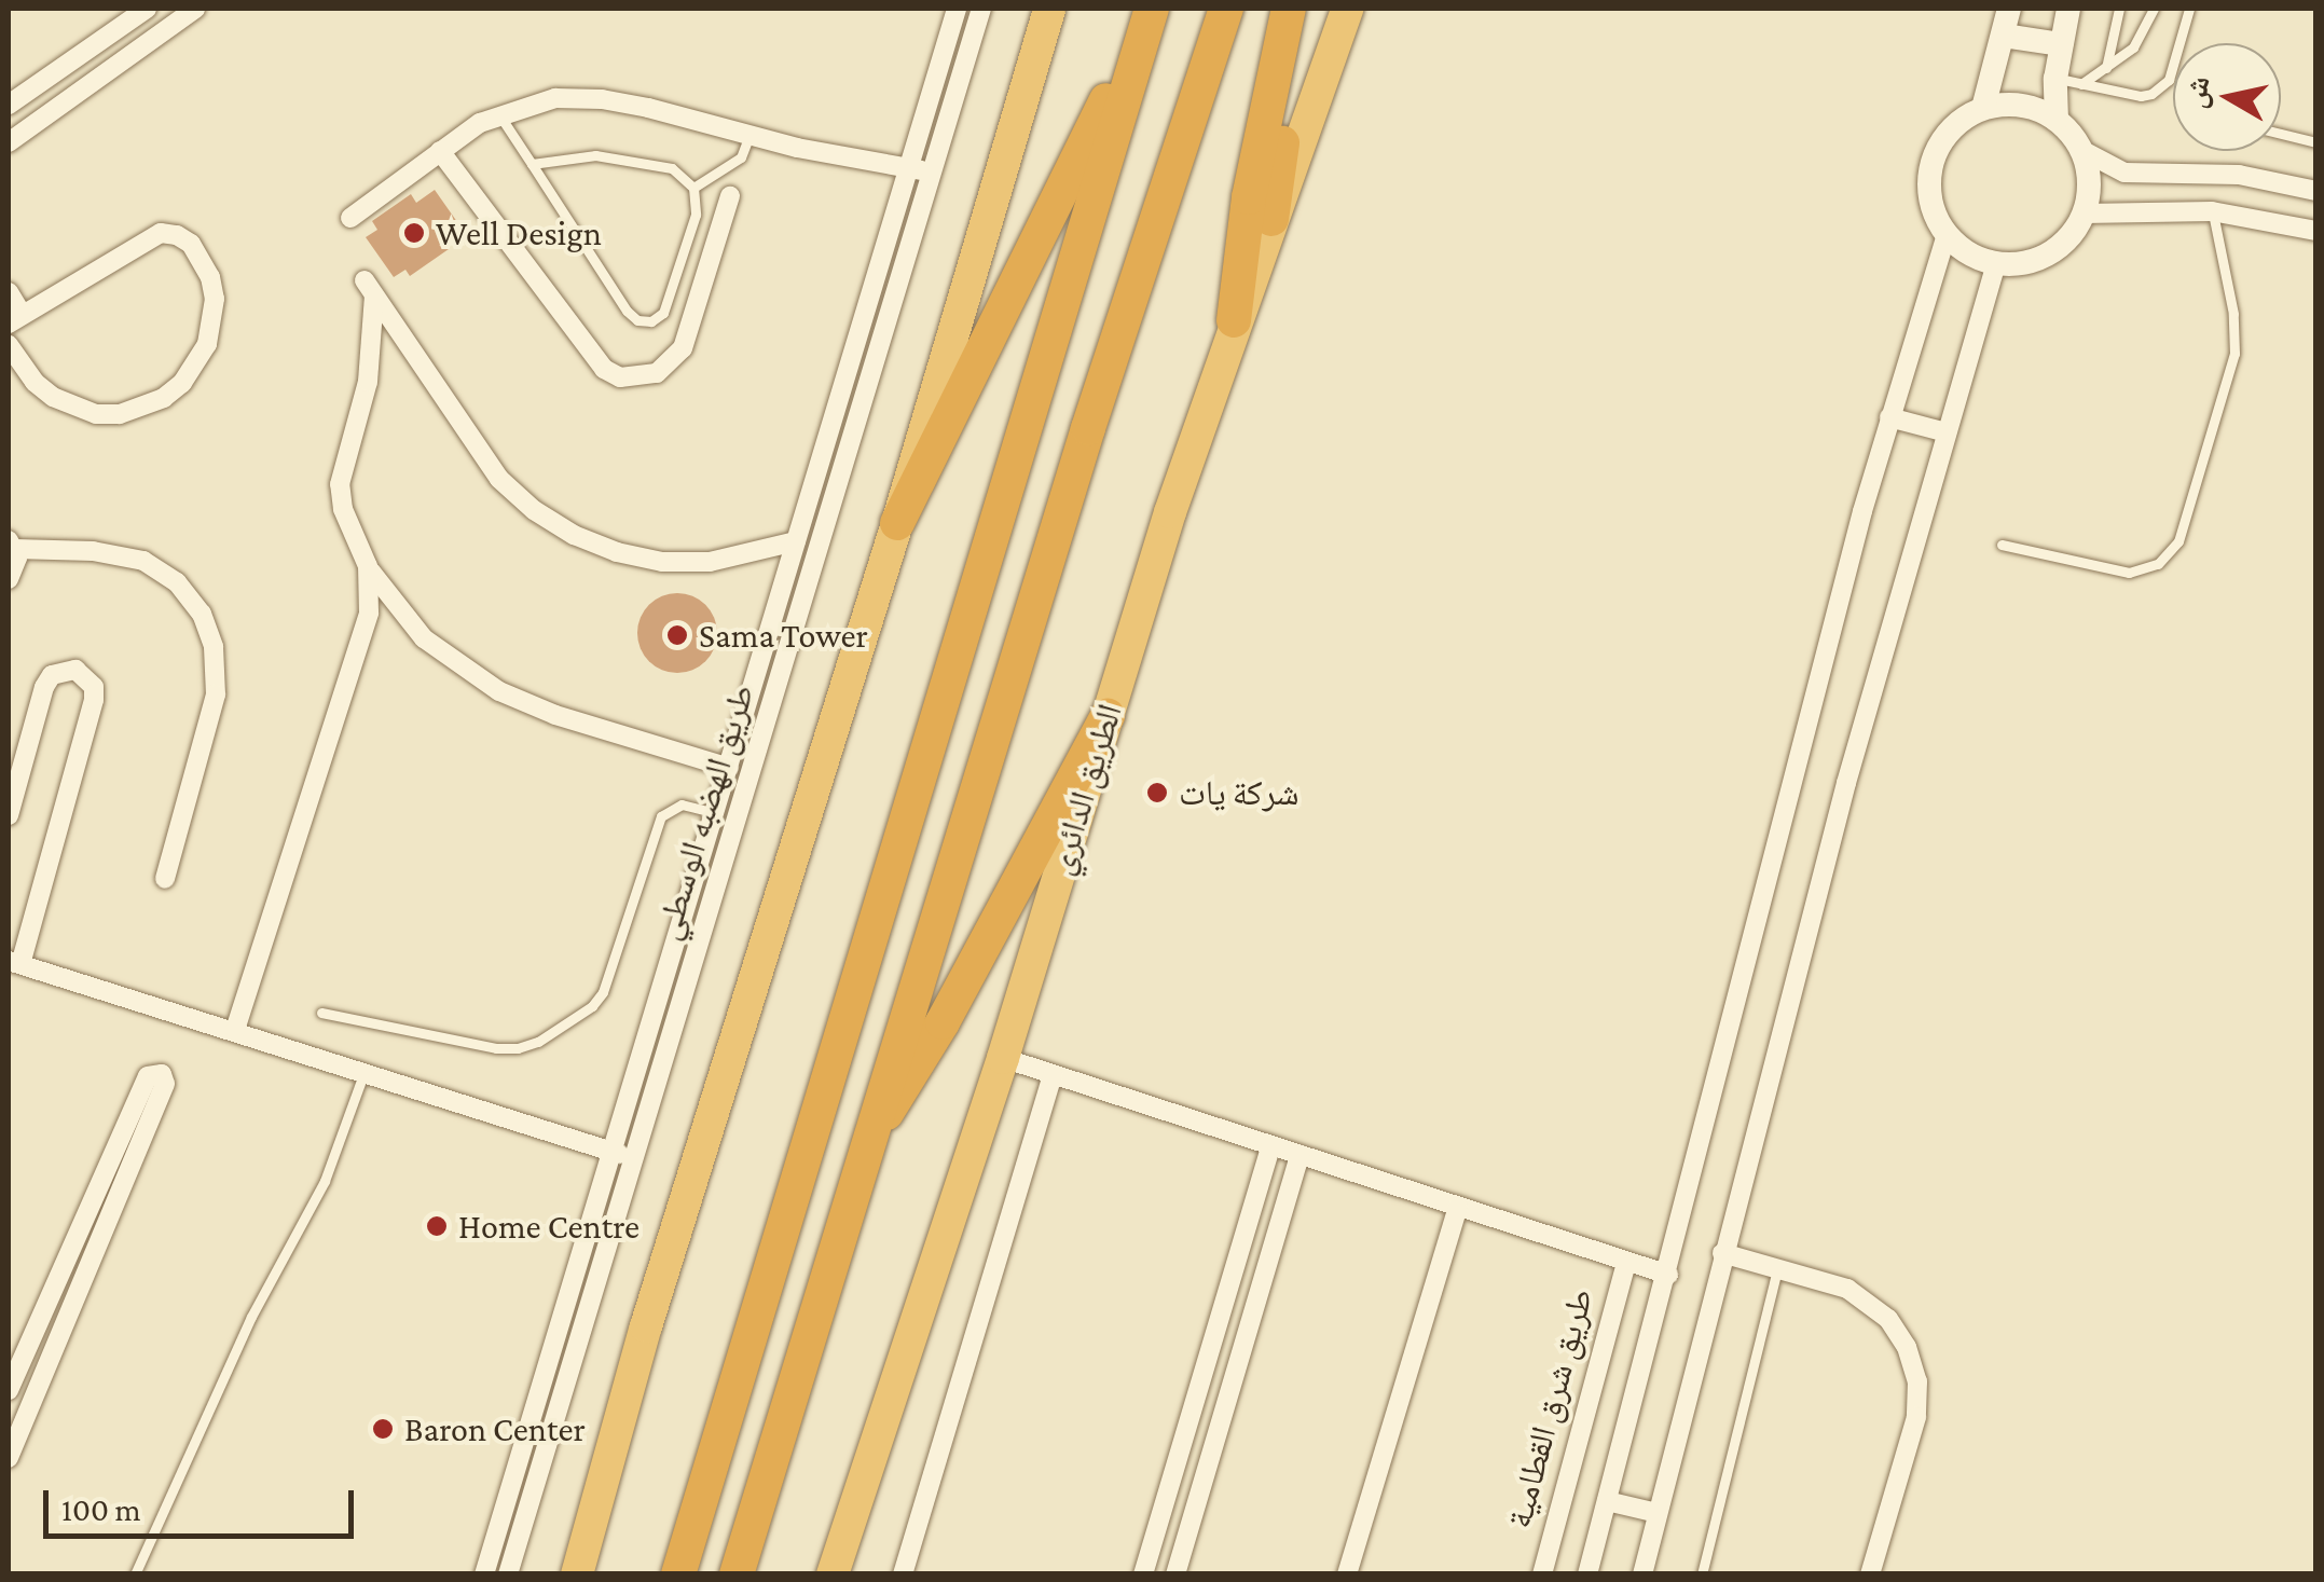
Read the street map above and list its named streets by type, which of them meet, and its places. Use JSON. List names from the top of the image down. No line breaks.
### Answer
{"streets":{"highway":["الطريق الدائري"],"street":["طريق الهضبه الوسطي","طريق شرق القطامية"]},"places":["Well Design","Sama Tower","شركة يات","Home Centre","Baron Center"],"scale_bar":"100 m","north":"left"}
